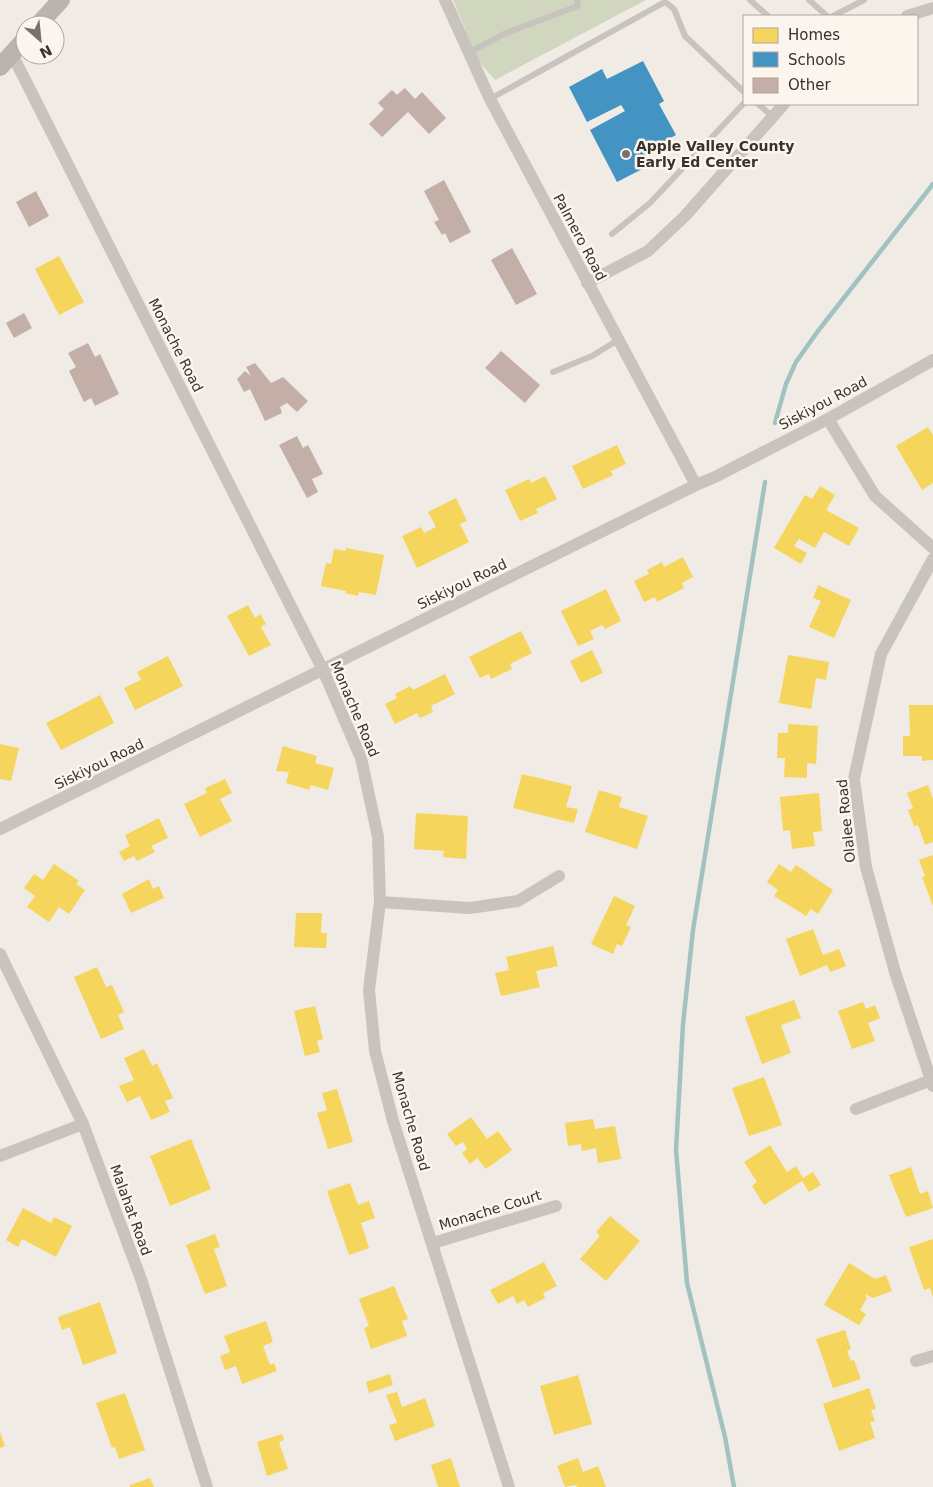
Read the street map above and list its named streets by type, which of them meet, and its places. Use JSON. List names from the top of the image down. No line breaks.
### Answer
{"streets":{"street":["Palmero Road","Monache Road","Siskiyou Road","Olalee Road","Malahat Road","Monache Court"]},"crossings":[["Palmero Road","Siskiyou Road"],["Monache Road","Siskiyou Road"],["Monache Road","Monache Court"]],"places":["Apple Valley County Early Ed Center"],"legend":["Homes","Schools","Other"],"north":"bottom right"}
